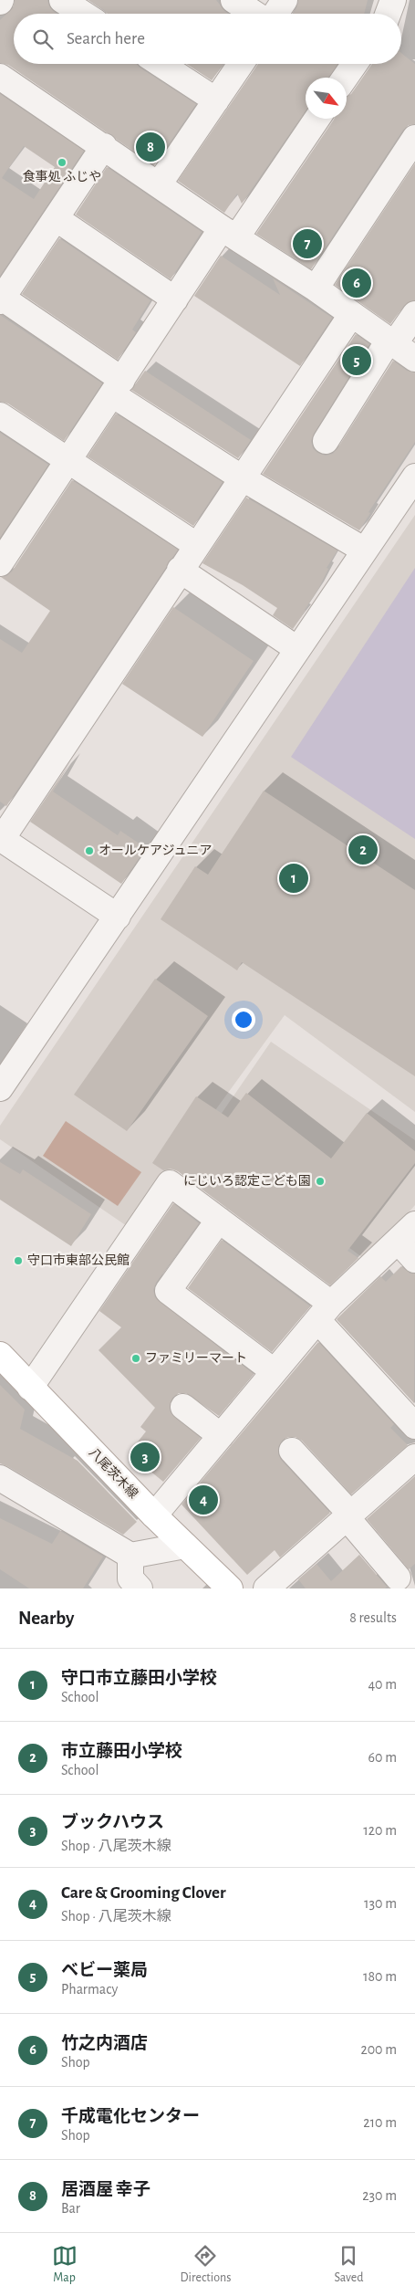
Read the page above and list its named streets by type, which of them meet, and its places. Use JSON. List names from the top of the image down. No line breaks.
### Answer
{"streets":{"main road":["八尾茨木線"]},"places":["食事処 ふじや","オールケアジュニア","にじいろ認定こども園","守口市東部公民館","ファミリーマート"],"north":"bottom right","page":{"search":"Search here","pins":["8","7","6","5","2","1","3","4"],"heading":["Nearby","8 results"],"list":[{"mark":"1","name":"守口市立藤田小学校","note":"School","value":"40 m"},{"mark":"2","name":"市立藤田小学校","note":"School","value":"60 m"},{"mark":"3","name":"ブックハウス","note":"Shop · 八尾茨木線","value":"120 m"},{"mark":"4","name":"Care & Grooming Clover","note":"Shop · 八尾茨木線","value":"130 m"},{"mark":"5","name":"ベビー薬局","note":"Pharmacy","value":"180 m"},{"mark":"6","name":"竹之内酒店","note":"Shop","value":"200 m"},{"mark":"7","name":"千成電化センター","note":"Shop","value":"210 m"},{"mark":"8","name":"居酒屋 幸子","note":"Bar","value":"230 m"}],"nav":["Map","Directions","Saved"]}}
